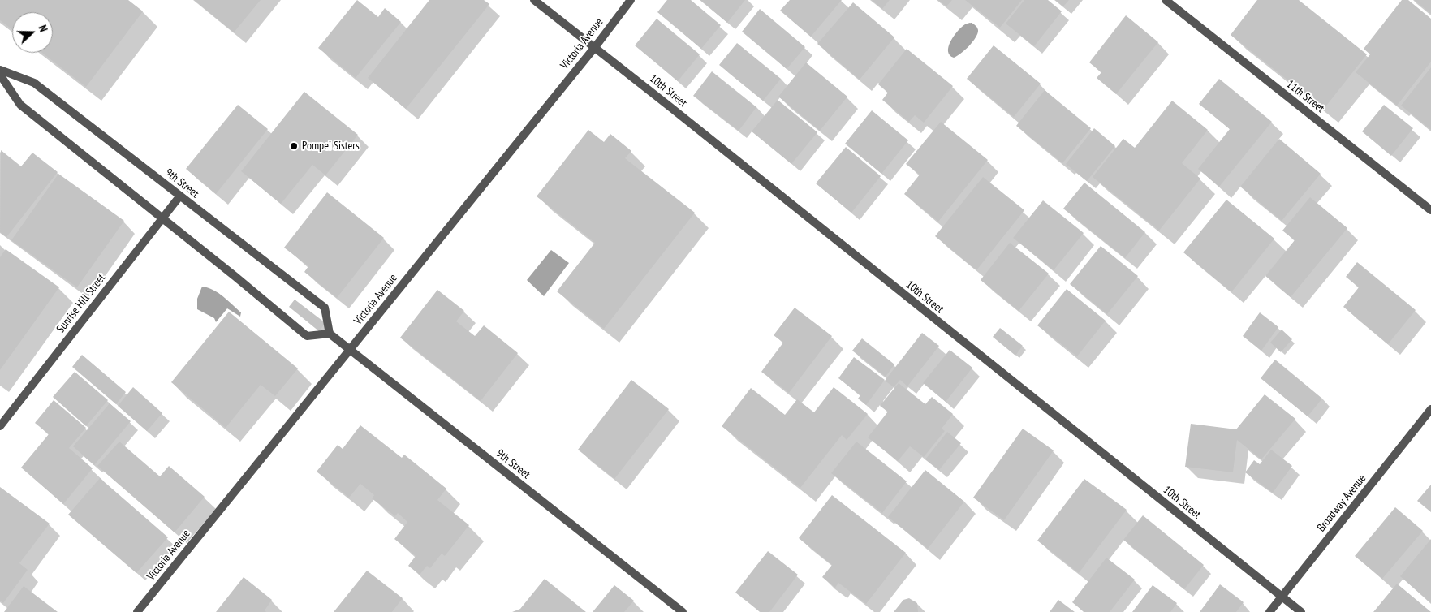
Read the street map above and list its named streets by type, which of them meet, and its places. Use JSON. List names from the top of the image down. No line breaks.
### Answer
{"streets":{"street":["Victoria Avenue","10th Street","11th Street","9th Street","Sunrise Hill Street","Broadway Avenue"]},"crossings":[["Victoria Avenue","10th Street"],["Victoria Avenue","9th Street"],["10th Street","Broadway Avenue"],["9th Street","Sunrise Hill Street"]],"places":["Pompei Sisters"],"north":"right"}
